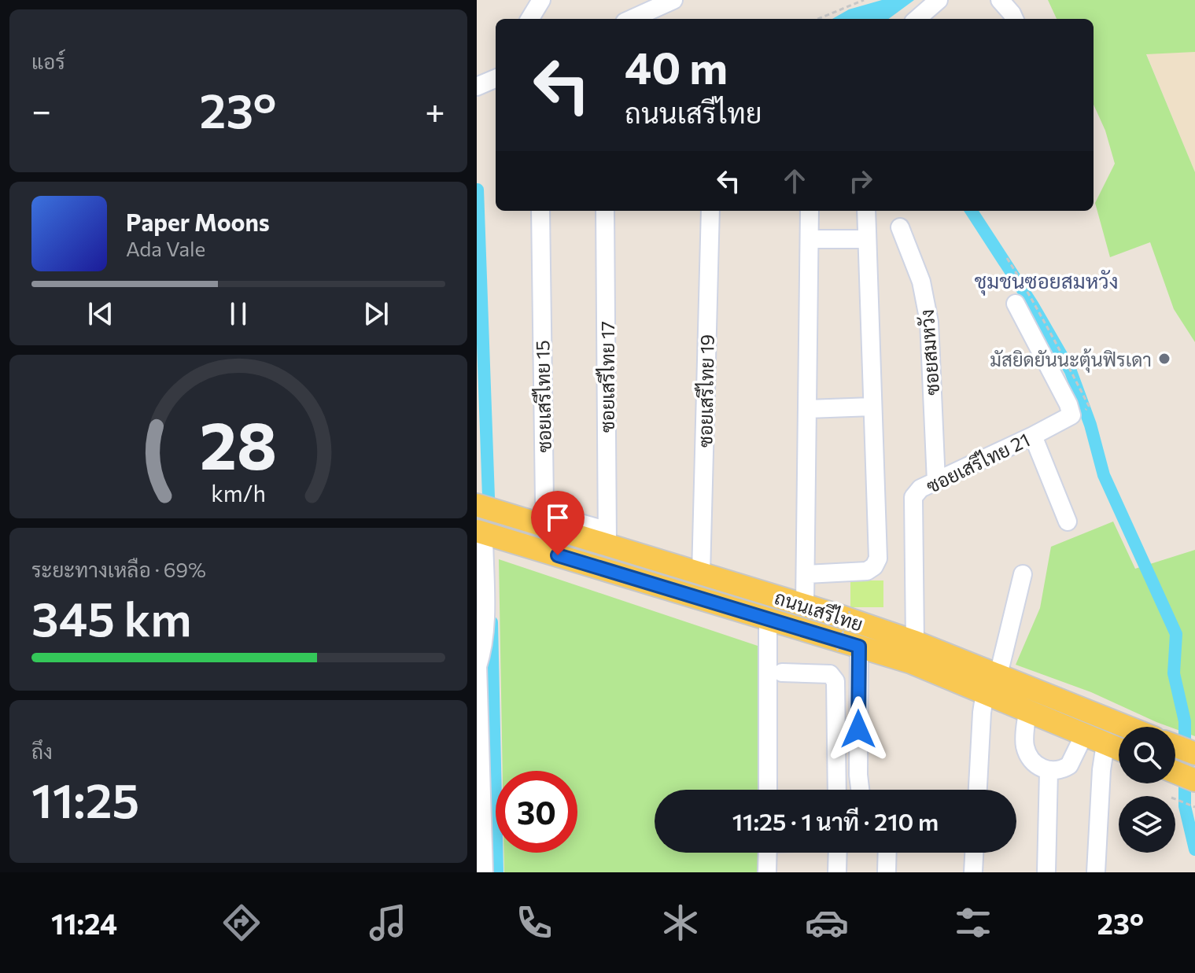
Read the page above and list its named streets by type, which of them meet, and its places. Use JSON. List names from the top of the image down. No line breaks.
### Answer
{"streets":{"main road":["ถนนเสรีไทย"],"street":["ซอยสมหวัง","ซอยเสรีไทย 17","ซอยเสรีไทย 19","ซอยเสรีไทย 15","ซอยเสรีไทย 21"]},"crossings":[["ซอยสมหวัง","ซอยเสรีไทย 21"],["ซอยเสรีไทย 17","ซอยเสรีไทย 15"],["ซอยเสรีไทย 17","ถนนเสรีไทย"],["ซอยเสรีไทย 19","ถนนเสรีไทย"],["ซอยเสรีไทย 15","ถนนเสรีไทย"],["ซอยเสรีไทย 21","ถนนเสรีไทย"]],"districts":["ชุมชนซอยสมหวัง"],"places":["มัสยิดยันนะตุ้นฟิรเดา"],"page":{"tile":["แอร์",["ระยะทางเหลือ · 69%","345 km"],["ถึง","11:25"]],"turn":["40 m","ถนนเสรีไทย"],"heat":["−","23°","+"],"song":["Paper Moons","Ada Vale"],"limit":"30","trip":"11:25 · 1 นาที · 210 m","tabs":["11:24","23°"],"gauge":["28","km/h"]}}
